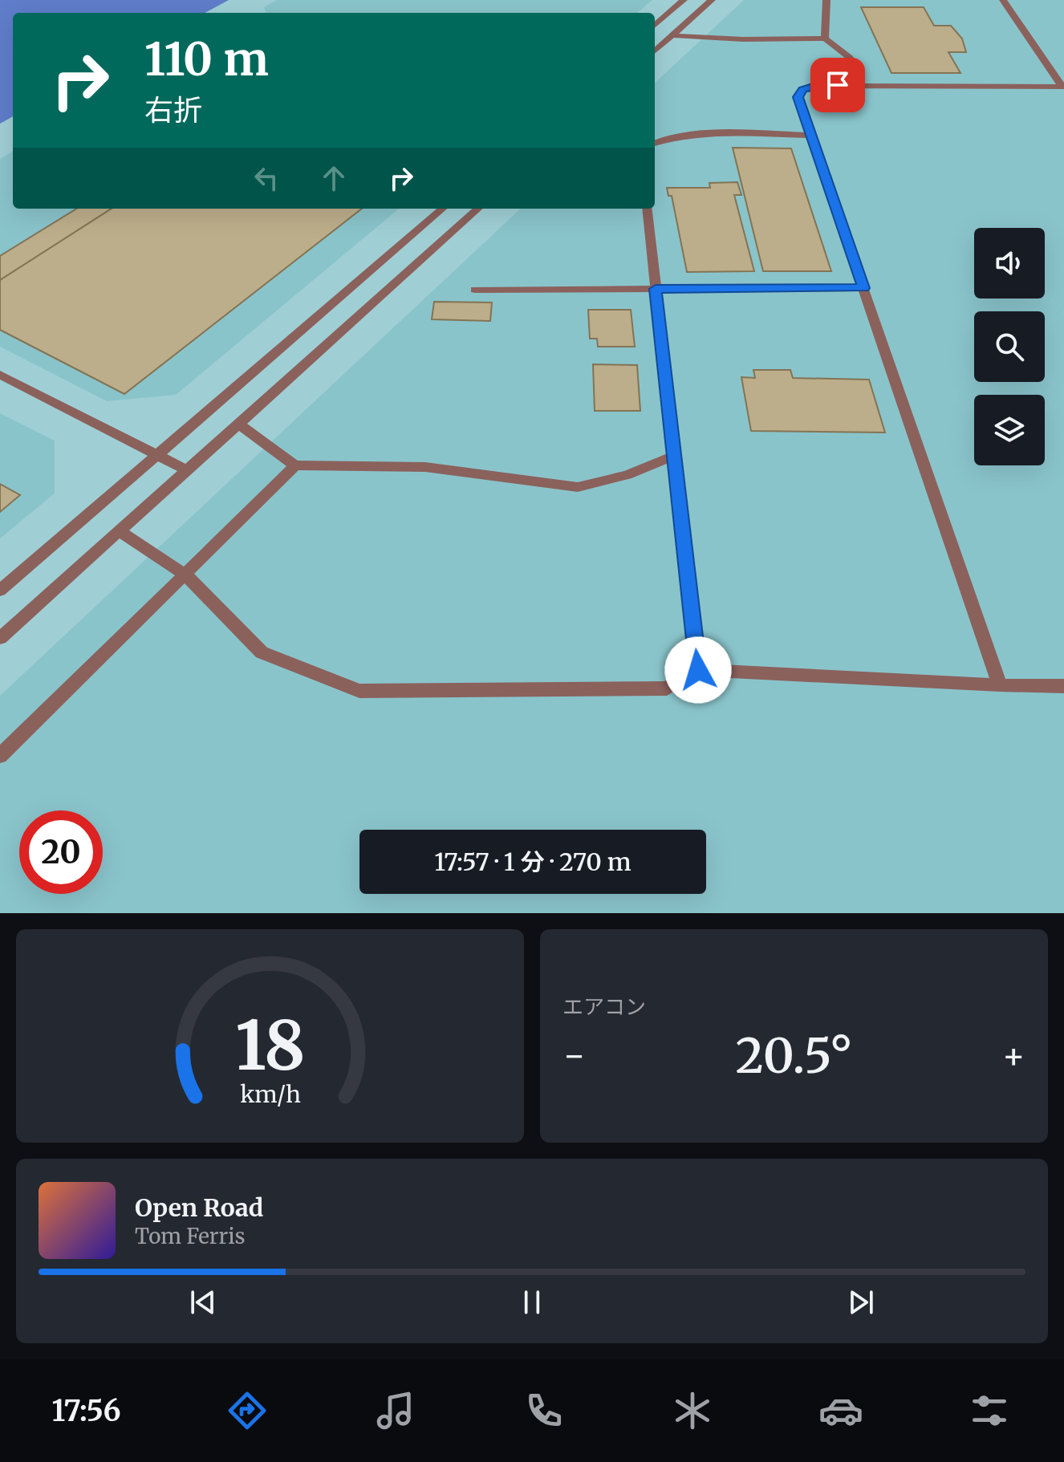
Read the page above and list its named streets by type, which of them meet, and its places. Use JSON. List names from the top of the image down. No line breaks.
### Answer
{"page":{"turn":["110 m","右折"],"limit":"20","trip":"17:57 · 1 分 · 270 m","tile":"エアコン","heat":["−","20.5°","+"],"song":["Open Road","Tom Ferris"],"tabs":"17:56","gauge":["18","km/h"]}}
